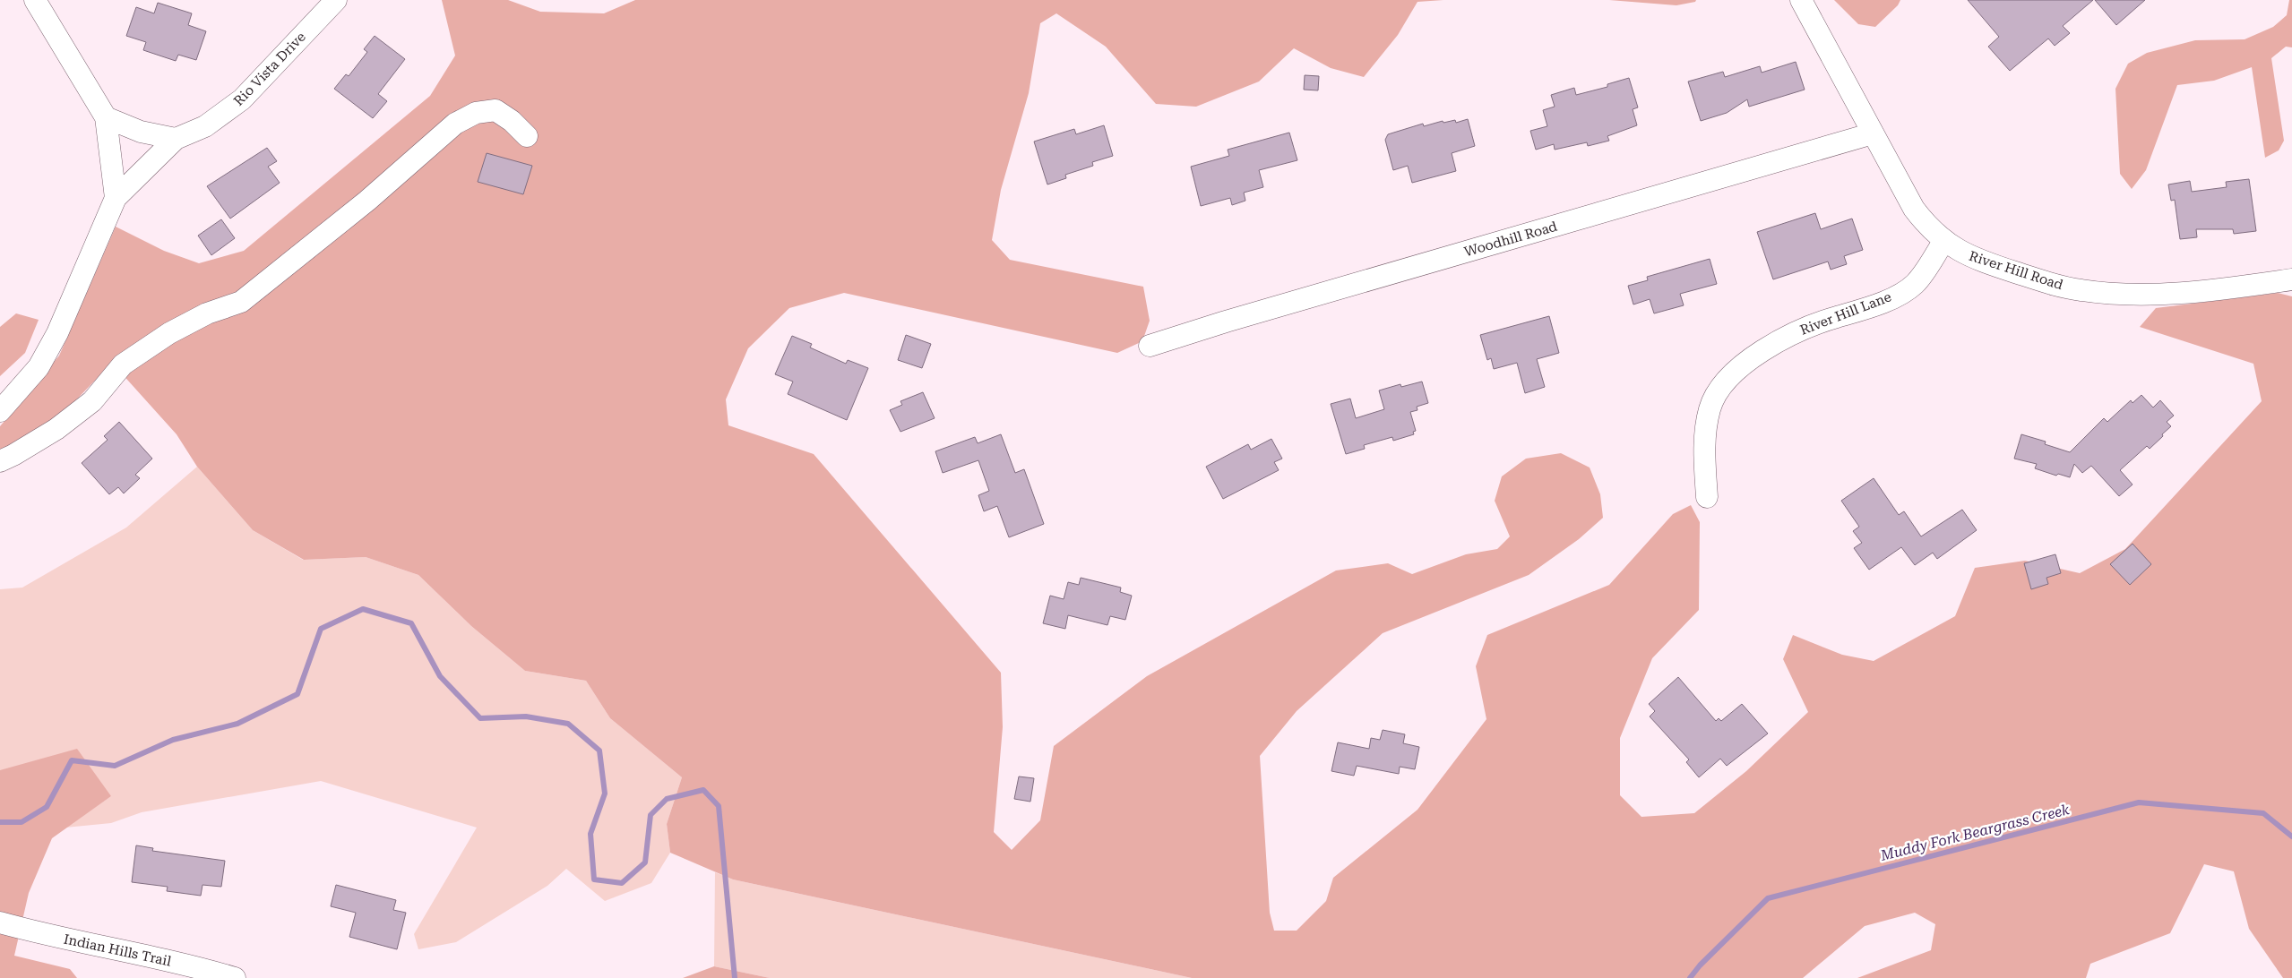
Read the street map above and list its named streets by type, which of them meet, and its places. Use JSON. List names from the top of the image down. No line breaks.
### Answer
{"streets":{"street":["Rio Vista Drive","Woodhill Road","River Hill Road","River Hill Lane","Indian Hills Trail"]},"crossings":[["Woodhill Road","River Hill Road"],["River Hill Road","River Hill Lane"]],"water":["Muddy Fork Beargrass Creek"]}
